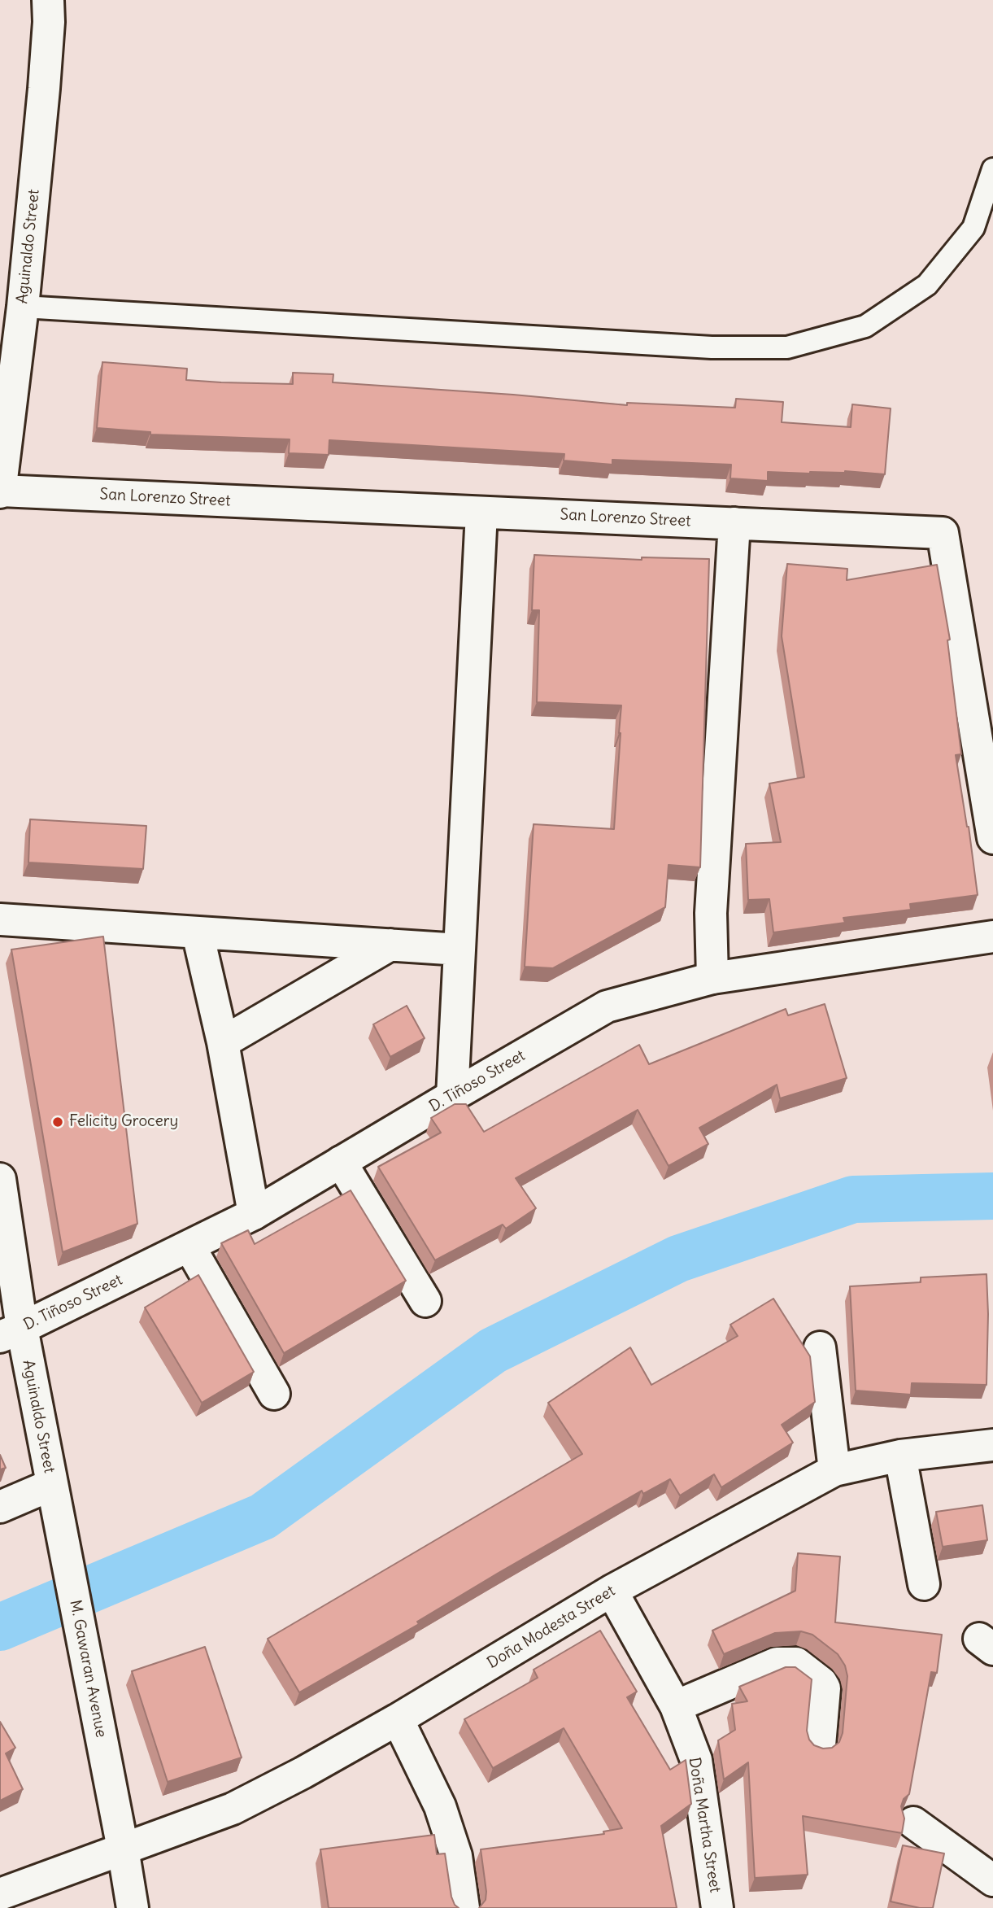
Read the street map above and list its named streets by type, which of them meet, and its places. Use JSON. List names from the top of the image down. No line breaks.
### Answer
{"streets":{"street":["Aguinaldo Street","San Lorenzo Street","D. Tiñoso Street","Doña Modesta Street","M. Gawaran Avenue","Doña Martha Street"]},"crossings":[["Aguinaldo Street","San Lorenzo Street"],["Aguinaldo Street","D. Tiñoso Street"],["Aguinaldo Street","M. Gawaran Avenue"],["Doña Modesta Street","M. Gawaran Avenue"],["Doña Modesta Street","Doña Martha Street"]],"places":["Felicity Grocery"]}
